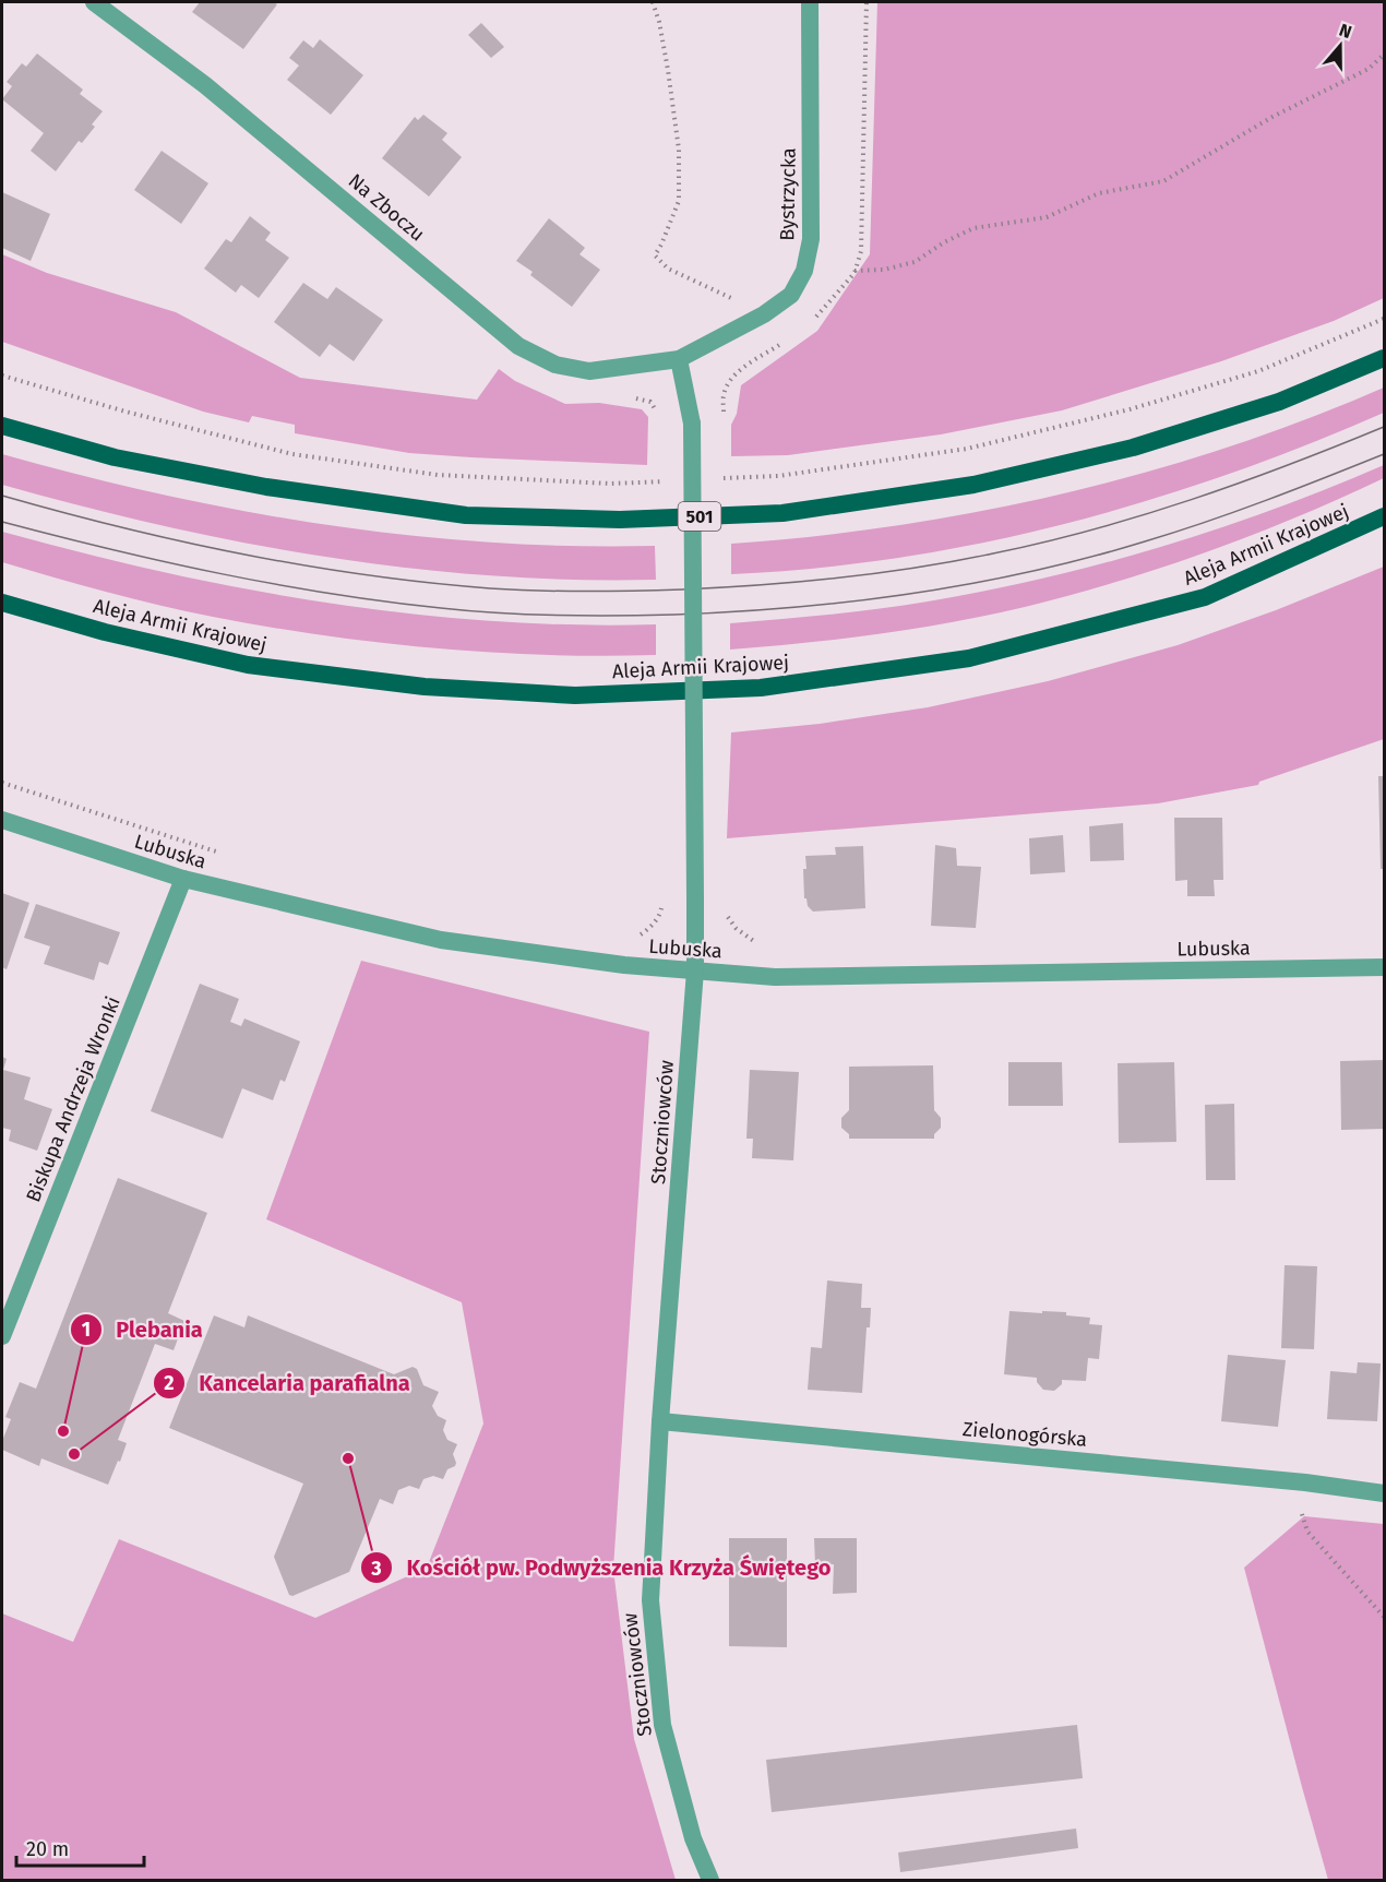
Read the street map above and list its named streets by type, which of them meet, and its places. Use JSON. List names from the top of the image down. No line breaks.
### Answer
{"streets":{"main road":["501","Aleja Armii Krajowej"],"street":["Bystrzycka","Na Zboczu","Lubuska","Biskupa Andrzeja Wronki","Stoczniowców","Zielonogórska"]},"crossings":[["Bystrzycka","Na Zboczu"],["Bystrzycka","Stoczniowców"],["Na Zboczu","Stoczniowców"],["Lubuska","Biskupa Andrzeja Wronki"],["Lubuska","Stoczniowców"],["Stoczniowców","Zielonogórska"]],"places":["Plebania","Kancelaria parafialna","Kościół pw. Podwyższenia Krzyża Świętego"],"scale_bar":"20 m","north":"top"}
